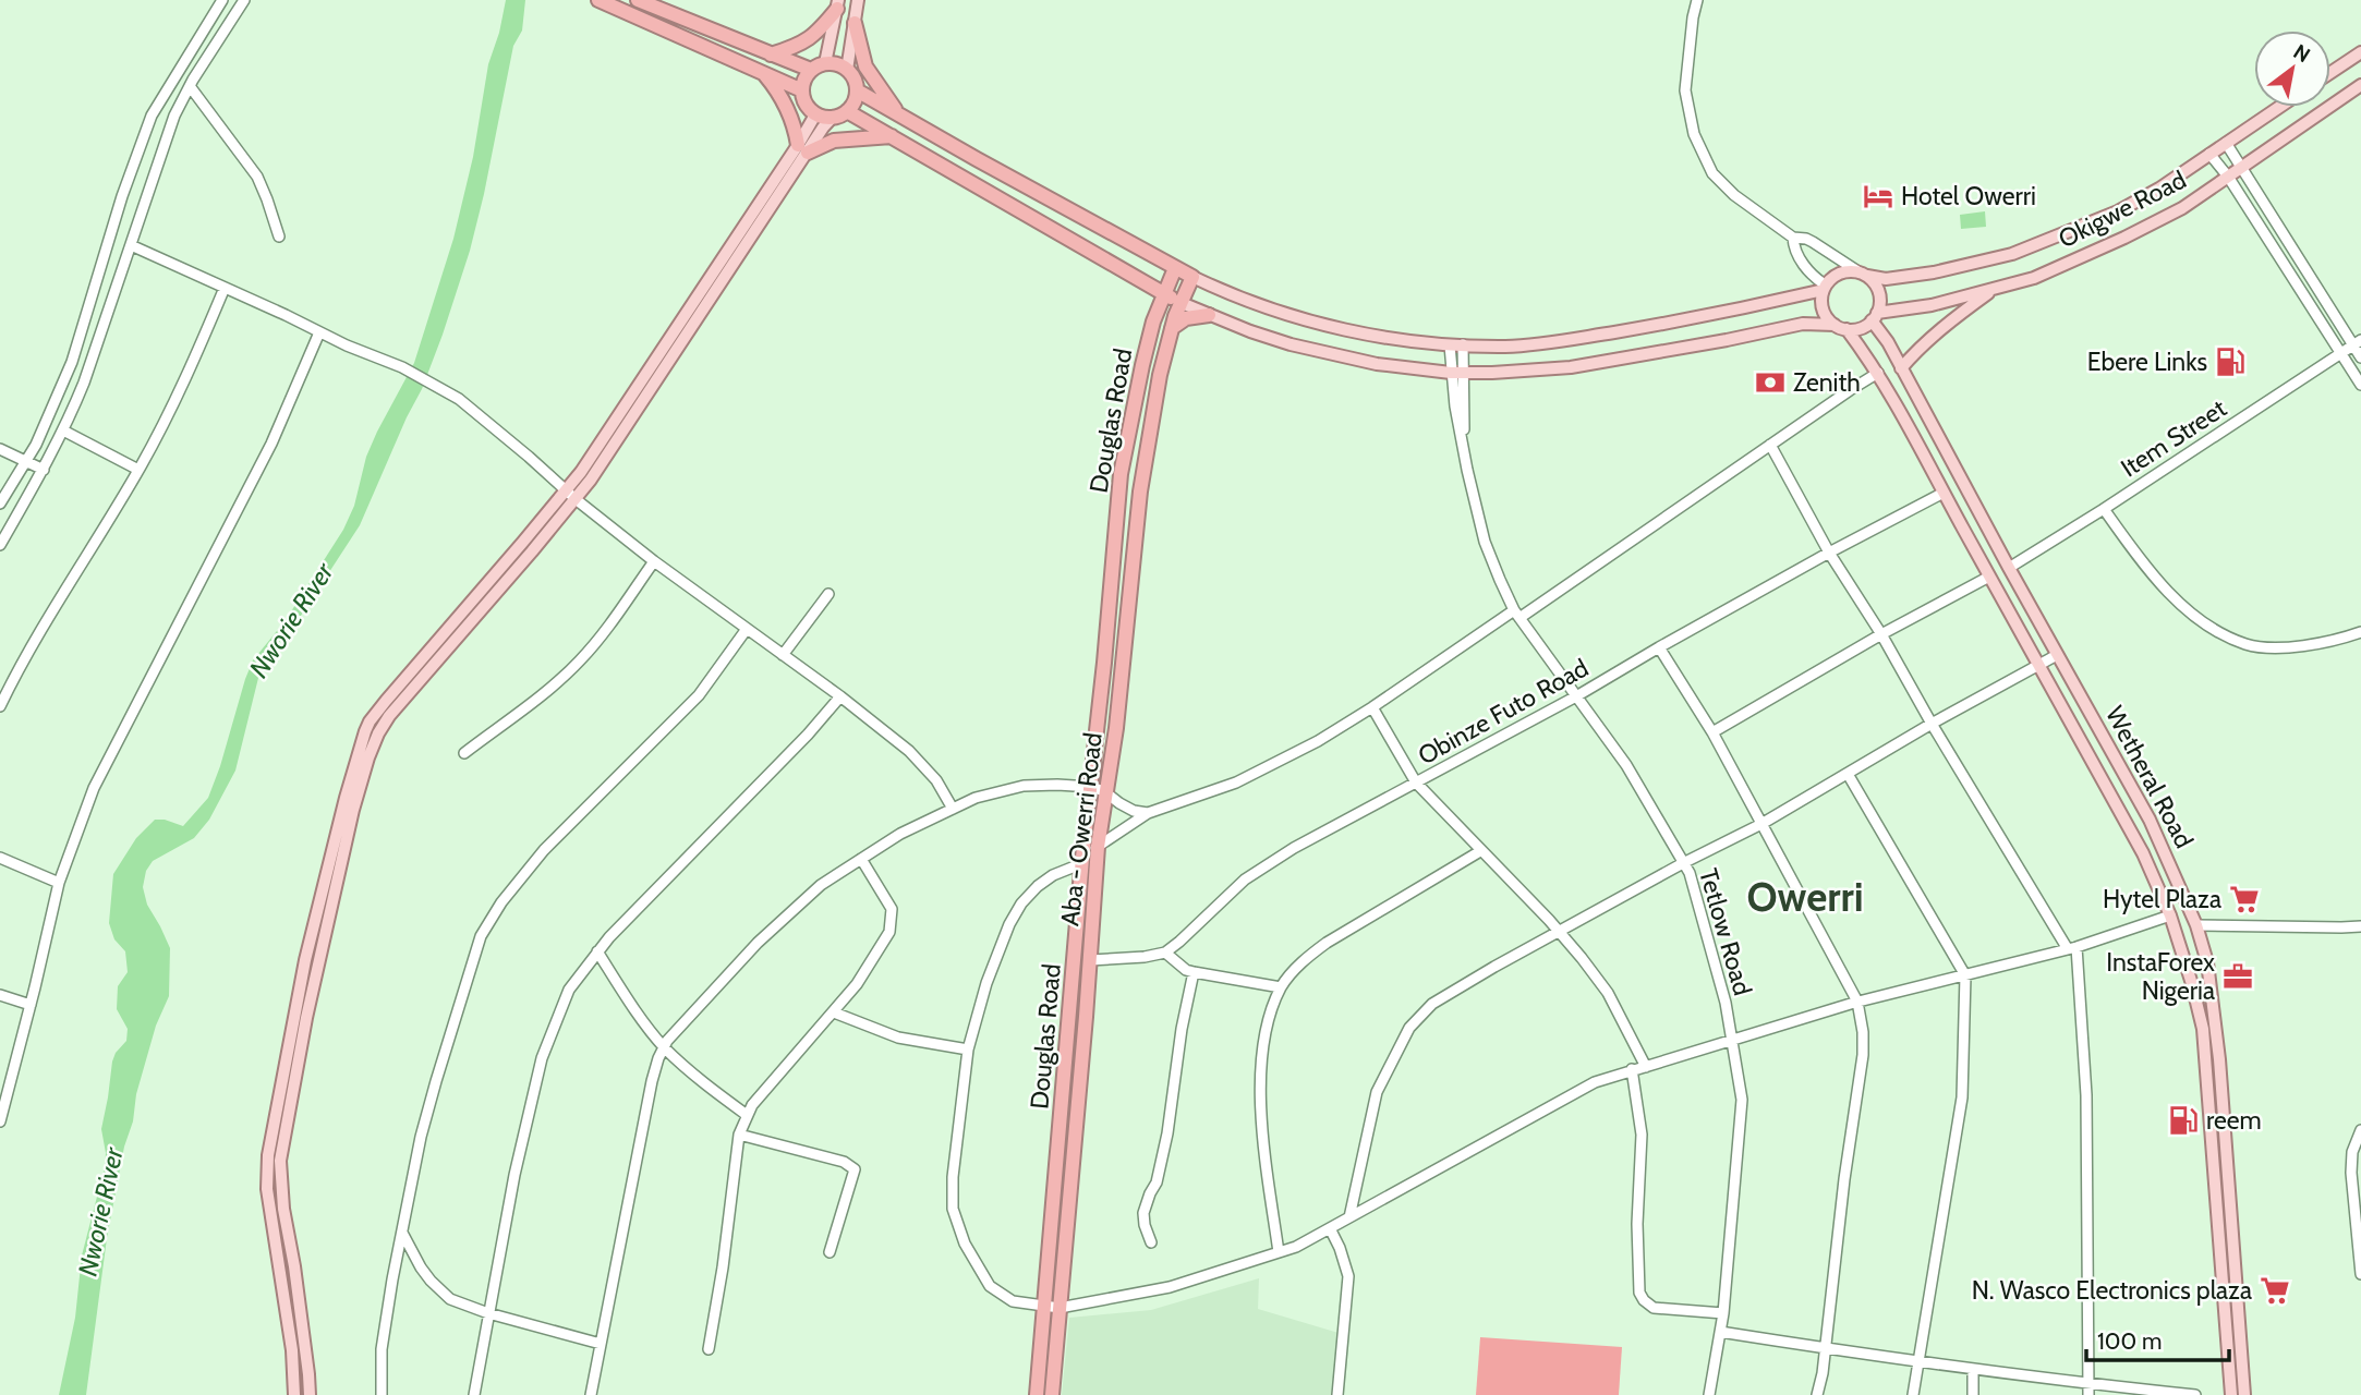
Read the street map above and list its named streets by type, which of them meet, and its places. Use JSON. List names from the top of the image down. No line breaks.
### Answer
{"streets":{"highway":["Douglas Road","Aba - Owerri Road"],"main road":["Okigwe Road","Wetheral Road"],"street":["Item Street","Obinze Futo Road","Tetlow Road"]},"crossings":[["Okigwe Road","Wetheral Road"],["Douglas Road","Aba - Owerri Road"],["Item Street","Wetheral Road"],["Obinze Futo Road","Wetheral Road"],["Obinze Futo Road","Tetlow Road"]],"districts":["Owerri"],"water":["Nworie River"],"places":{"hotel":["Hotel Owerri"],"fuel station":["Ebere Links","reem"],"bank":["Zenith"],"supermarket":["Hytel Plaza","N. Wasco Electronics plaza"],"office":["InstaForex Nigeria"]},"scale_bar":"100 m","north":"top right"}
